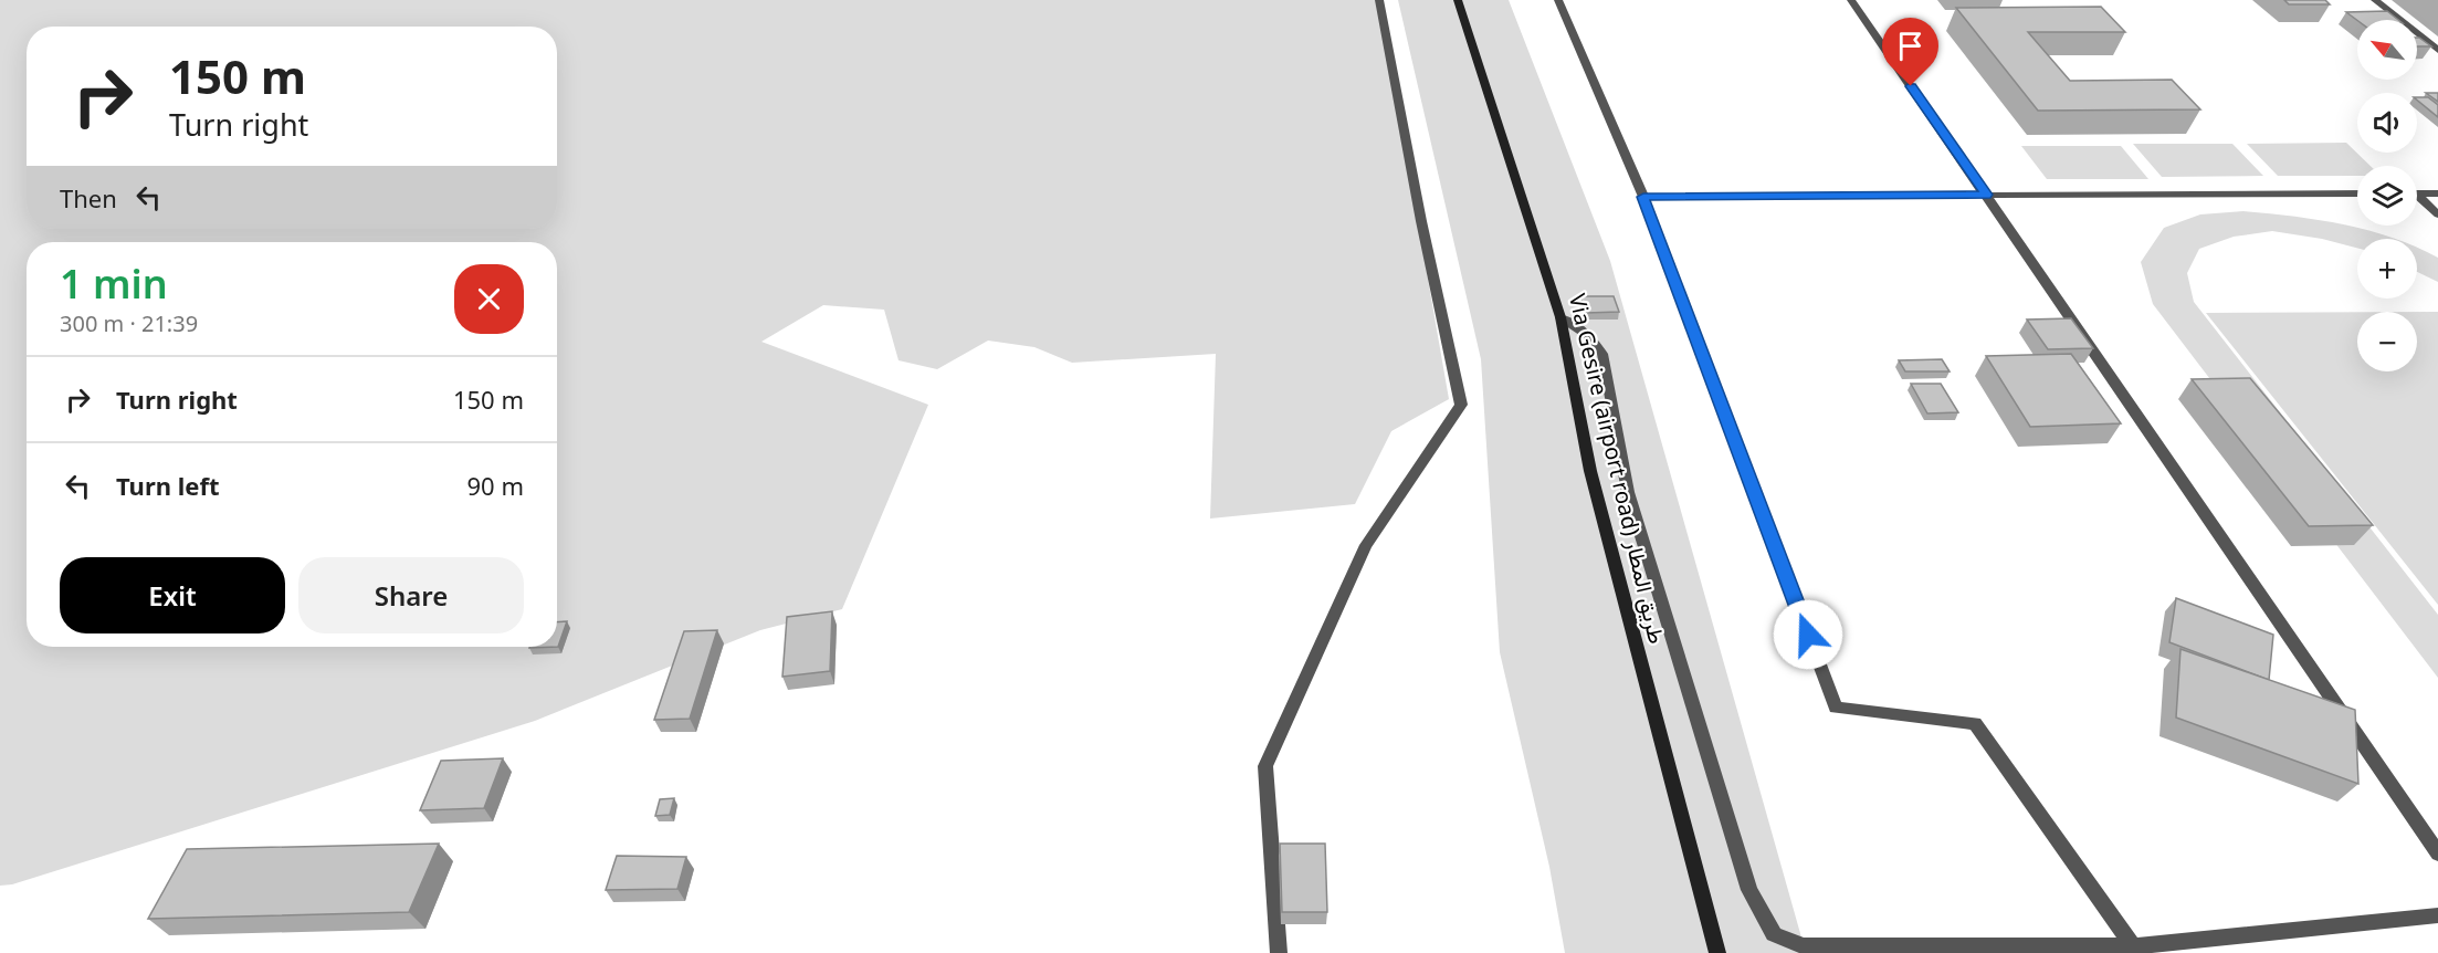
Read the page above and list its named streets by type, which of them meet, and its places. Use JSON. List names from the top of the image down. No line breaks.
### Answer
{"streets":{"main road":["Via Gesire (airport road) طريق المطار"]},"north":"top left","page":{"map_buttons":["+","−"],"turn":["150 m","Turn right"],"then":"Then","heading":["1 min","300 m · 21:39"],"list":[{"name":"Turn right","value":"150 m"},{"name":"Turn left","value":"90 m"}],"buttons":["Exit","Share"]}}
